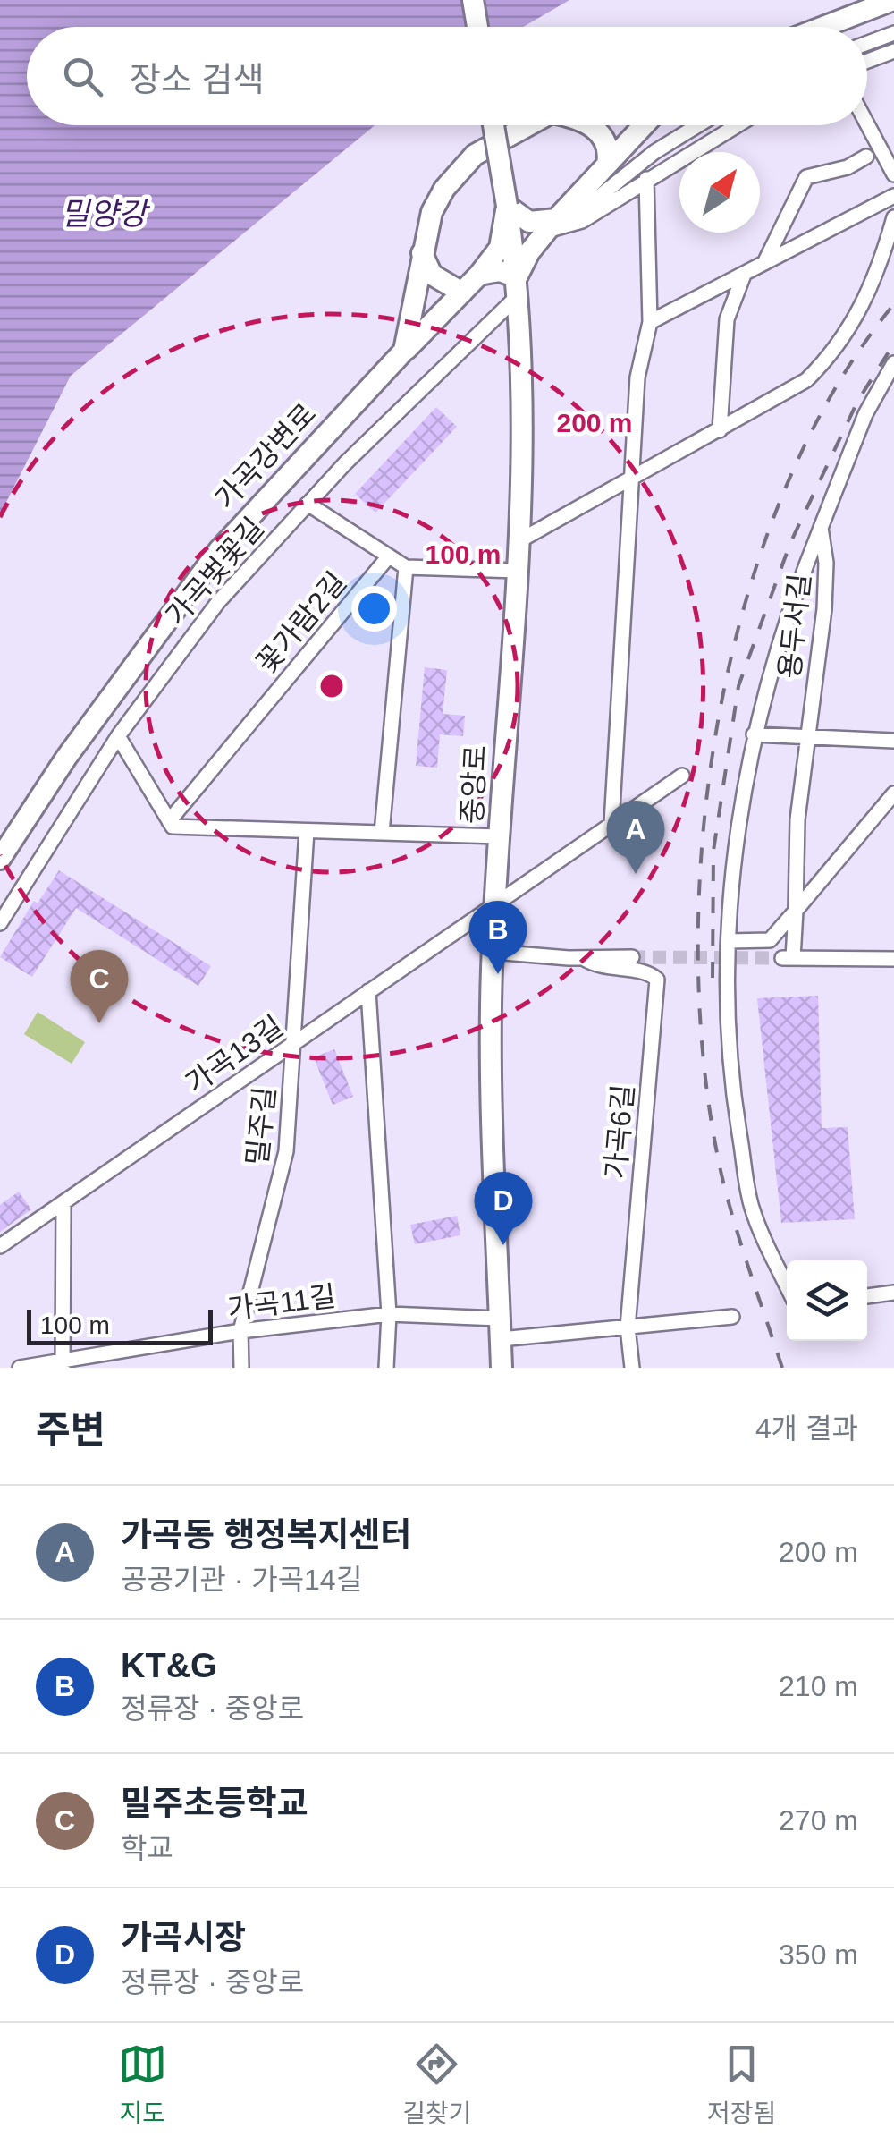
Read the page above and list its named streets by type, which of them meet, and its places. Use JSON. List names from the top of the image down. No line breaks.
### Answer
{"streets":{"main road":["가곡강변로","중앙로"],"street":["가곡벚꽃길","꽃가람2길","용두서길","가곡13길","밀주길","가곡6길","가곡11길"]},"crossings":[["가곡강변로","중앙로"],["가곡벚꽃길","중앙로"],["중앙로","가곡13길"],["중앙로","가곡11길"],["가곡13길","밀주길"],["밀주길","가곡11길"],["가곡6길","가곡11길"]],"water":["밀양강"],"scale_bar":"100 m","north":"top right","page":{"search":"장소 검색","pins":["A","B","C","D"],"scale":"100 m","heading":["주변","4개 결과"],"list":[{"mark":"A","name":"가곡동 행정복지센터","note":"공공기관 · 가곡14길","value":"200 m"},{"mark":"B","name":"KT&G","note":"정류장 · 중앙로","value":"210 m"},{"mark":"C","name":"밀주초등학교","note":"학교","value":"270 m"},{"mark":"D","name":"가곡시장","note":"정류장 · 중앙로","value":"350 m"}],"nav":["지도","길찾기","저장됨"]},"rings":["200 m","100 m"]}
